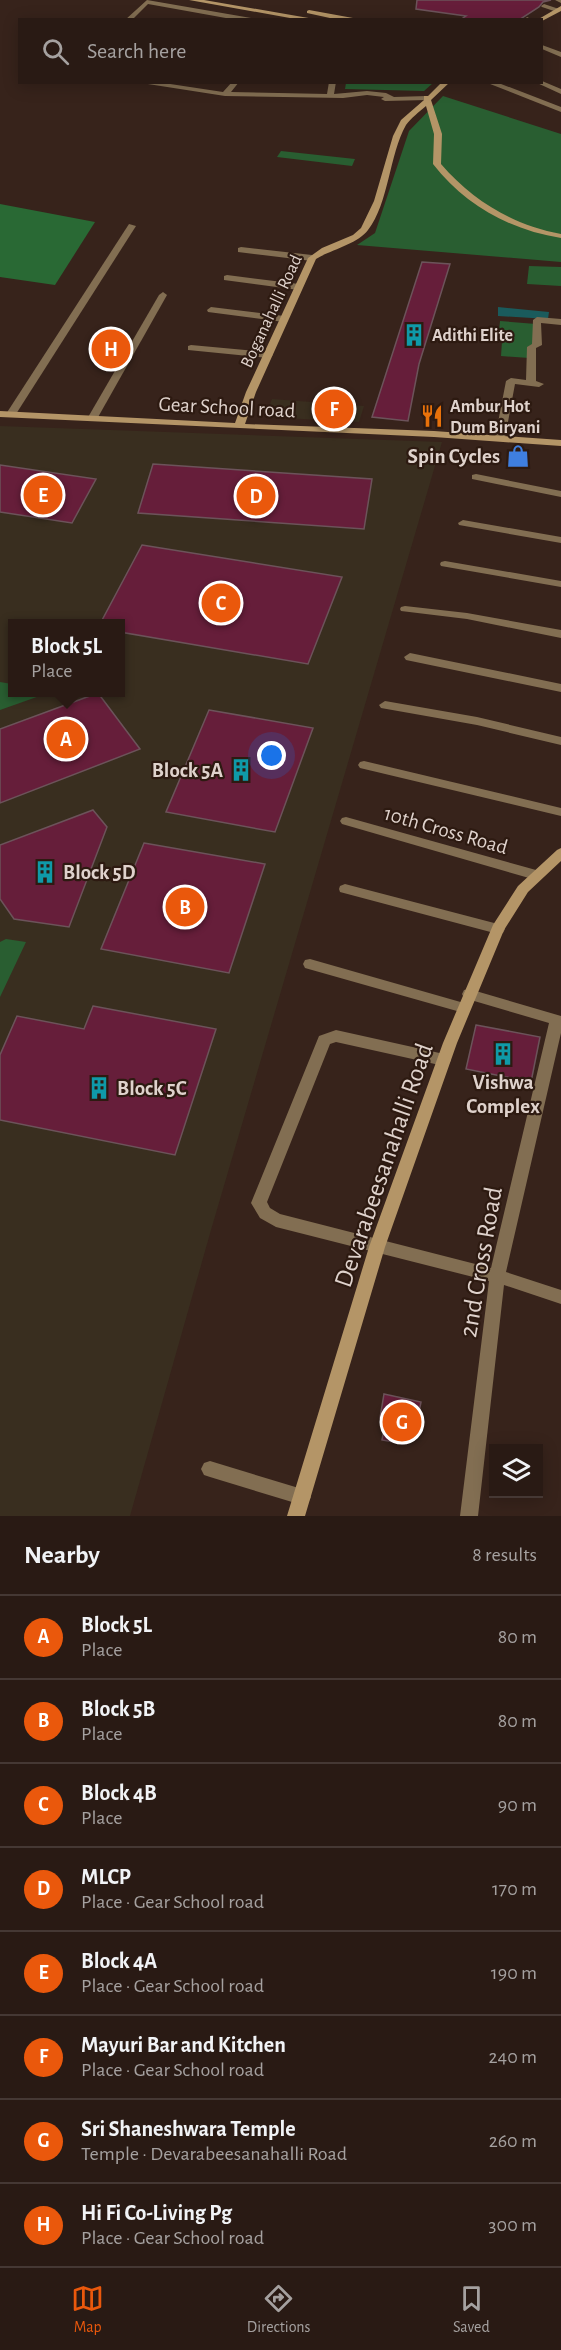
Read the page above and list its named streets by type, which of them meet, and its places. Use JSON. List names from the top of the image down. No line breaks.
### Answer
{"streets":{"street":["Boganahalli Road","Gear School road","10th Cross Road","Devarabeesanahalli Road","2nd Cross Road"]},"crossings":[["Boganahalli Road","Gear School road"],["10th Cross Road","Devarabeesanahalli Road"]],"places":{"building":["Adithi Elite","Block 5A","Block 5D","Vishwa Complex","Block 5C"],"restaurant":["Ambur Hot Dum Biryani"],"shop":["Spin Cycles"]},"page":{"search":"Search here","pins":["H","F","E","D","C","A","B","G"],"popup":["Block 5L","Place"],"heading":["Nearby","8 results"],"list":[{"mark":"A","name":"Block 5L","note":"Place","value":"80 m"},{"mark":"B","name":"Block 5B","note":"Place","value":"80 m"},{"mark":"C","name":"Block 4B","note":"Place","value":"90 m"},{"mark":"D","name":"MLCP","note":"Place · Gear School road","value":"170 m"},{"mark":"E","name":"Block 4A","note":"Place · Gear School road","value":"190 m"},{"mark":"F","name":"Mayuri Bar and Kitchen","note":"Place · Gear School road","value":"240 m"},{"mark":"G","name":"Sri Shaneshwara Temple","note":"Temple · Devarabeesanahalli Road","value":"260 m"},{"mark":"H","name":"Hi Fi Co-Living Pg","note":"Place · Gear School road","value":"300 m"}],"nav":["Map","Directions","Saved"]}}
